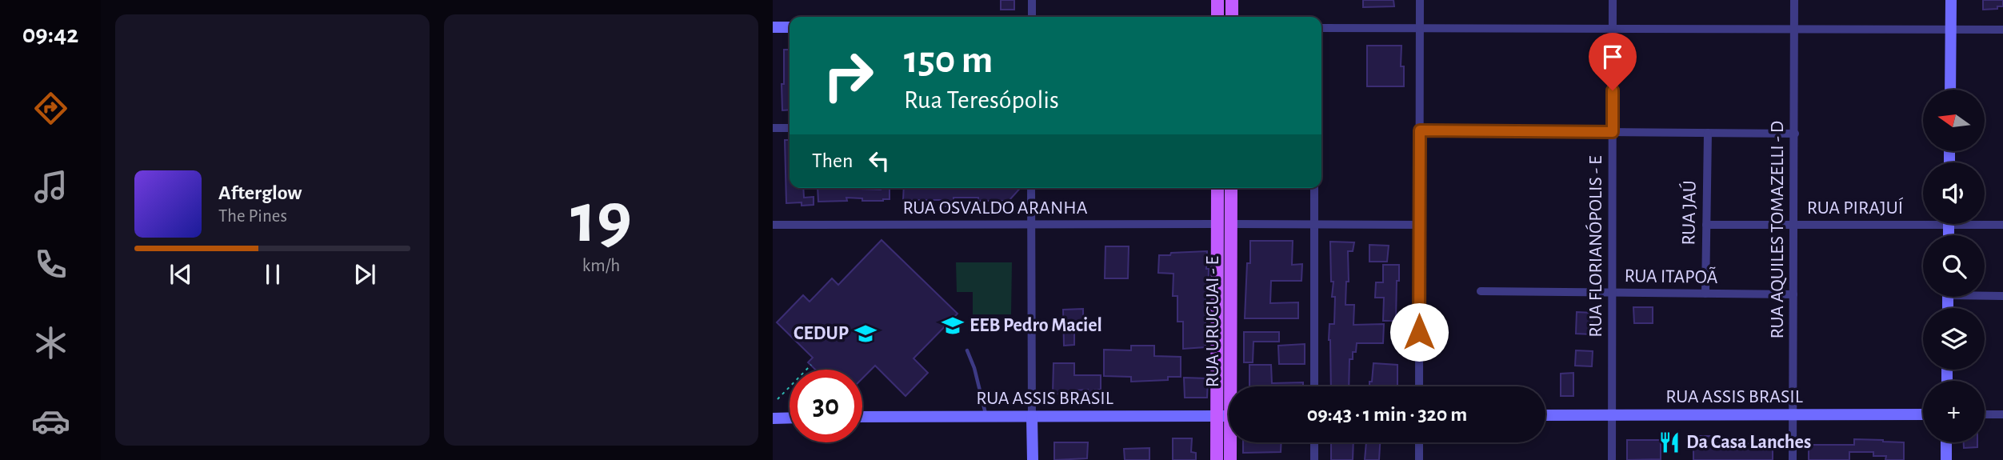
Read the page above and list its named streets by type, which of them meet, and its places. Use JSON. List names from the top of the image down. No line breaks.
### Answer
{"streets":{"main road":["RUA URUGUAI - E"],"street":["RUA OSVALDO ARANHA","RUA PIRAJUÍ","RUA JAÚ","RUA AQUILES TOMAZELLI - D","RUA FLORIANÓPOLIS - E","RUA ITAPOÃ","RUA ASSIS BRASIL"]},"crossings":[["RUA OSVALDO ARANHA","RUA URUGUAI - E"],["RUA PIRAJUÍ","RUA JAÚ"],["RUA PIRAJUÍ","RUA AQUILES TOMAZELLI - D"],["RUA JAÚ","RUA ITAPOÃ"],["RUA AQUILES TOMAZELLI - D","RUA ITAPOÃ"],["RUA AQUILES TOMAZELLI - D","RUA ASSIS BRASIL"],["RUA FLORIANÓPOLIS - E","RUA ITAPOÃ"],["RUA FLORIANÓPOLIS - E","RUA ASSIS BRASIL"],["RUA URUGUAI - E","RUA ASSIS BRASIL"]],"places":{"school or university":["EEB Pedro Maciel","CEDUP"],"restaurant":["Da Casa Lanches"]},"north":"left","page":{"tabs":"09:42","tile":["19","km/h"],"turn":["150 m","Rua Teresópolis"],"map_buttons":"+","then":"Then","song":["Afterglow","The Pines"],"limit":"30","trip":"09:43 · 1 min · 320 m"}}
